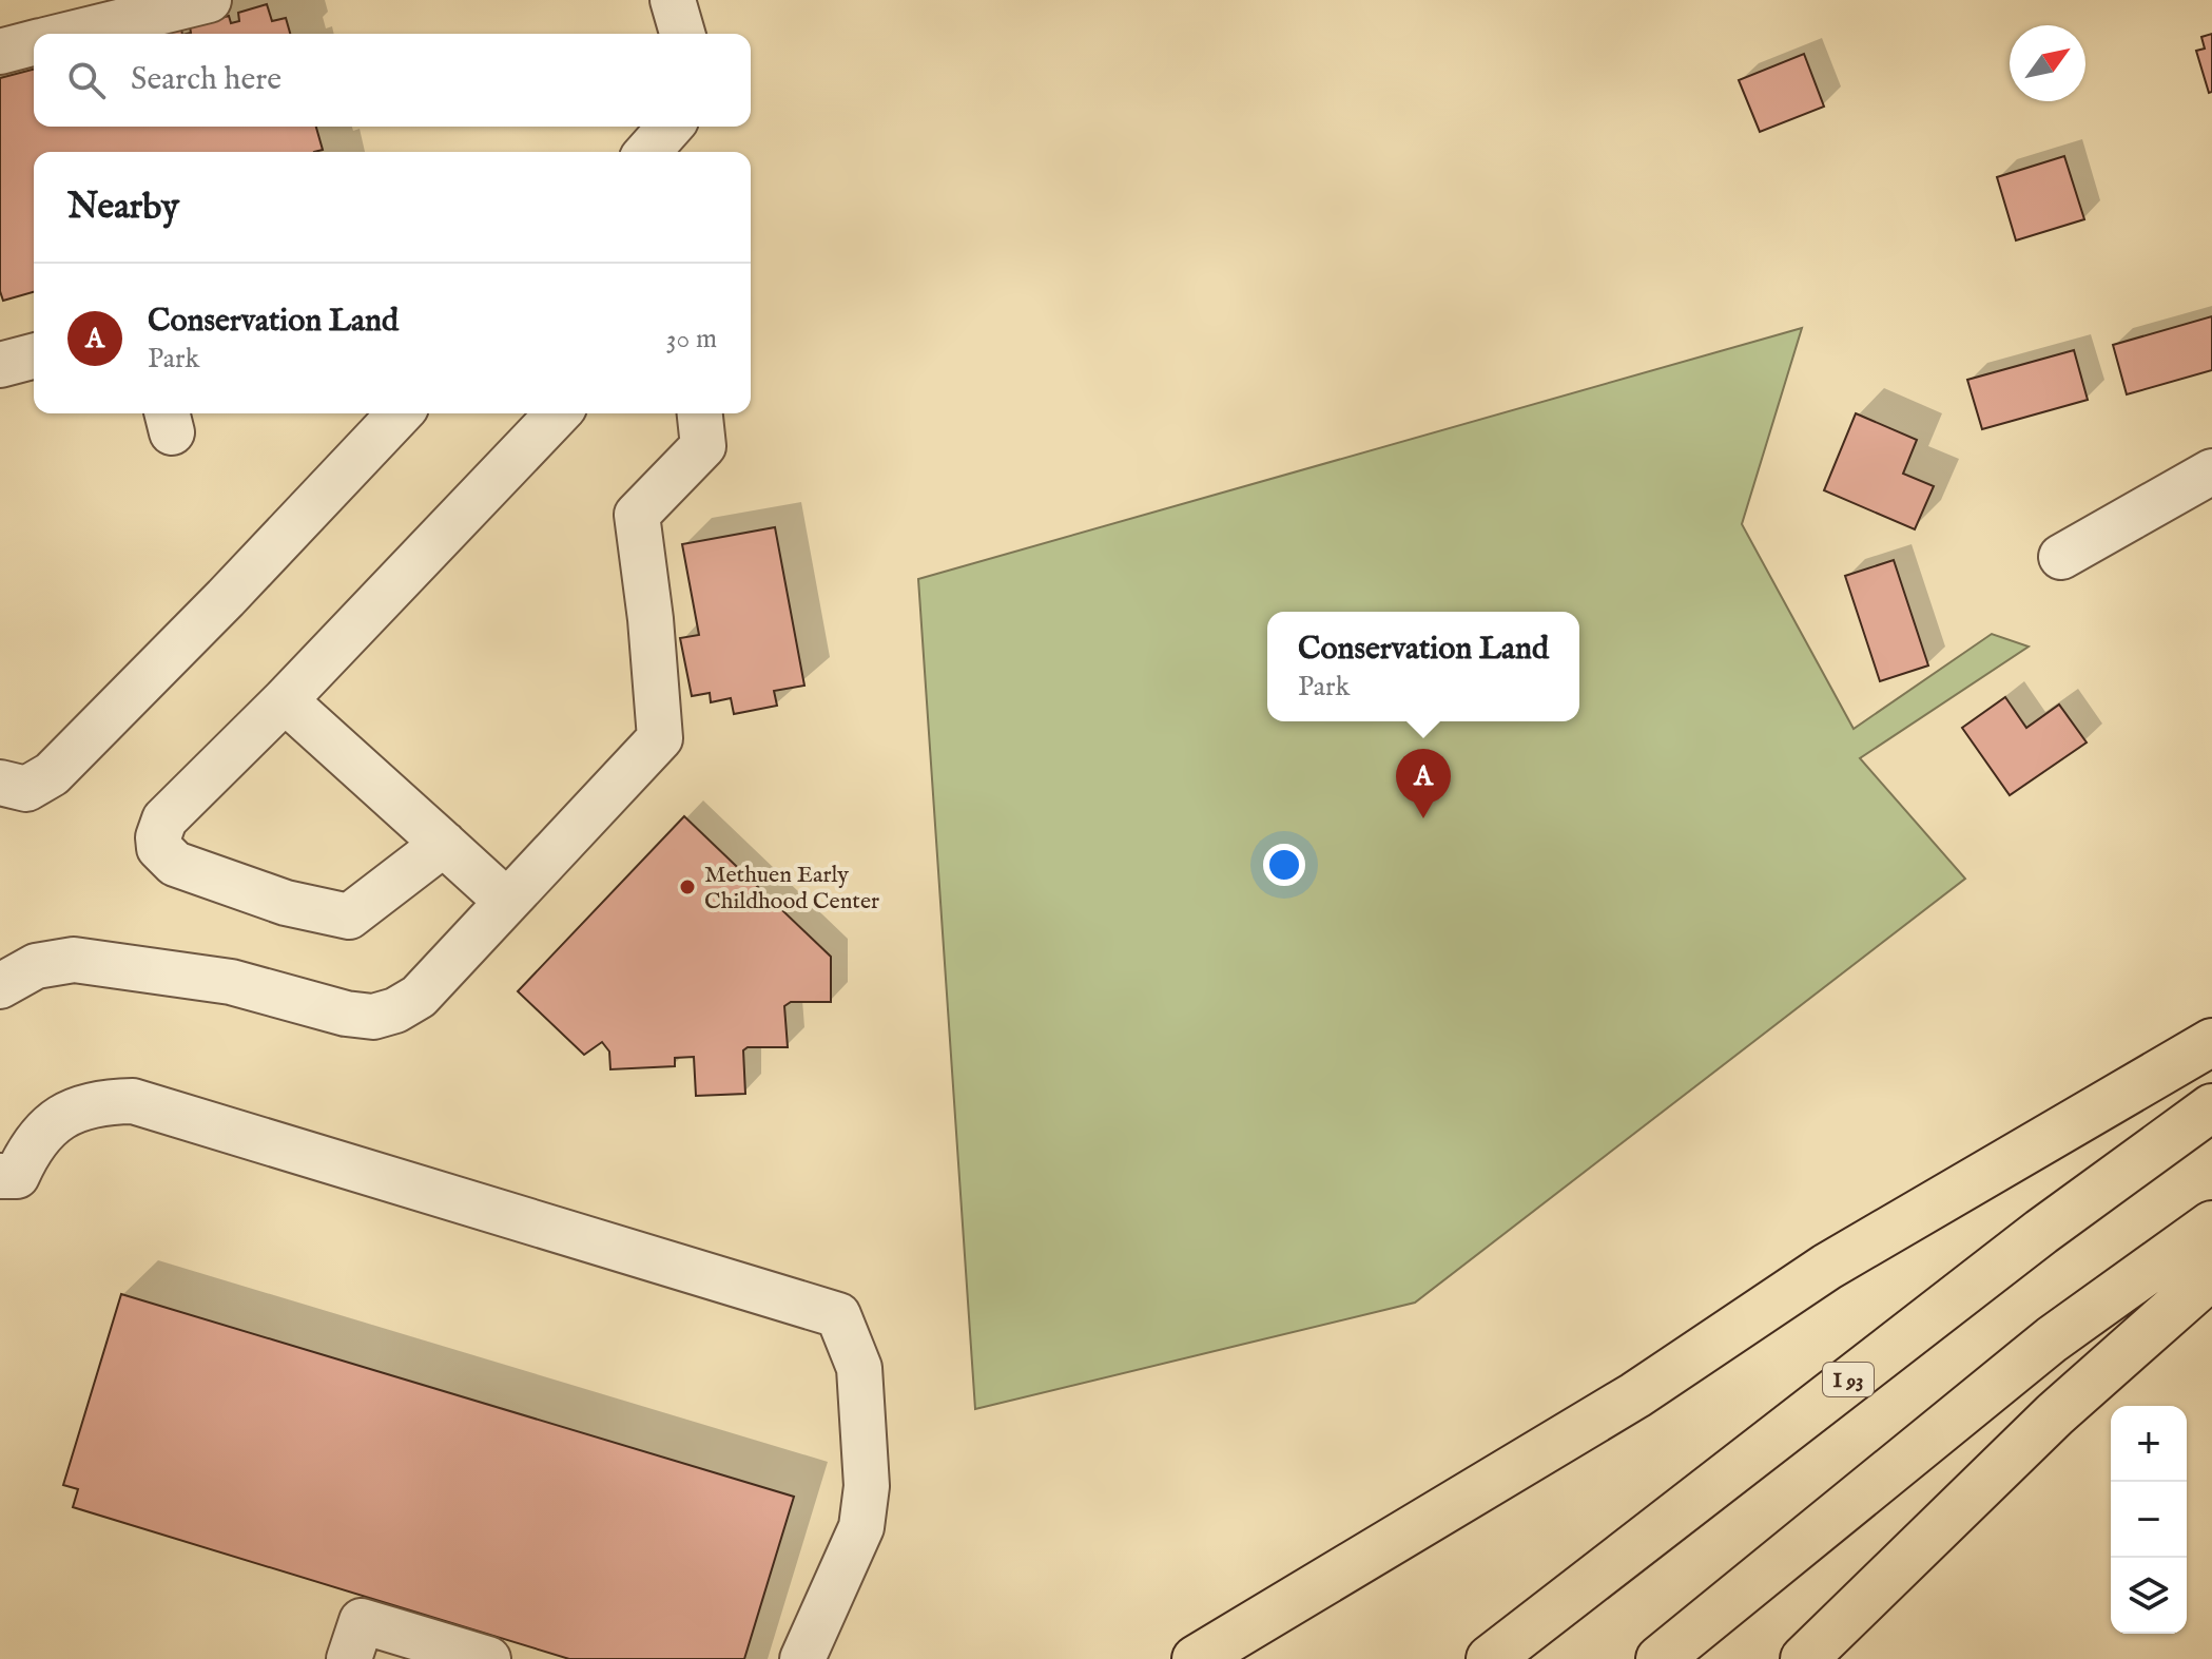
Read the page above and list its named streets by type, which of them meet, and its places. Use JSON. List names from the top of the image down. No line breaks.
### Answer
{"streets":{"highway":["I 93"]},"places":["Methuen Early Childhood Center"],"north":"top right","page":{"search":"Search here","heading":"Nearby","list":[{"mark":"A","name":"Conservation Land","note":"Park","value":"30 m"}],"popup":["Conservation Land","Park"],"pins":"A","map_buttons":["+","−"]}}
